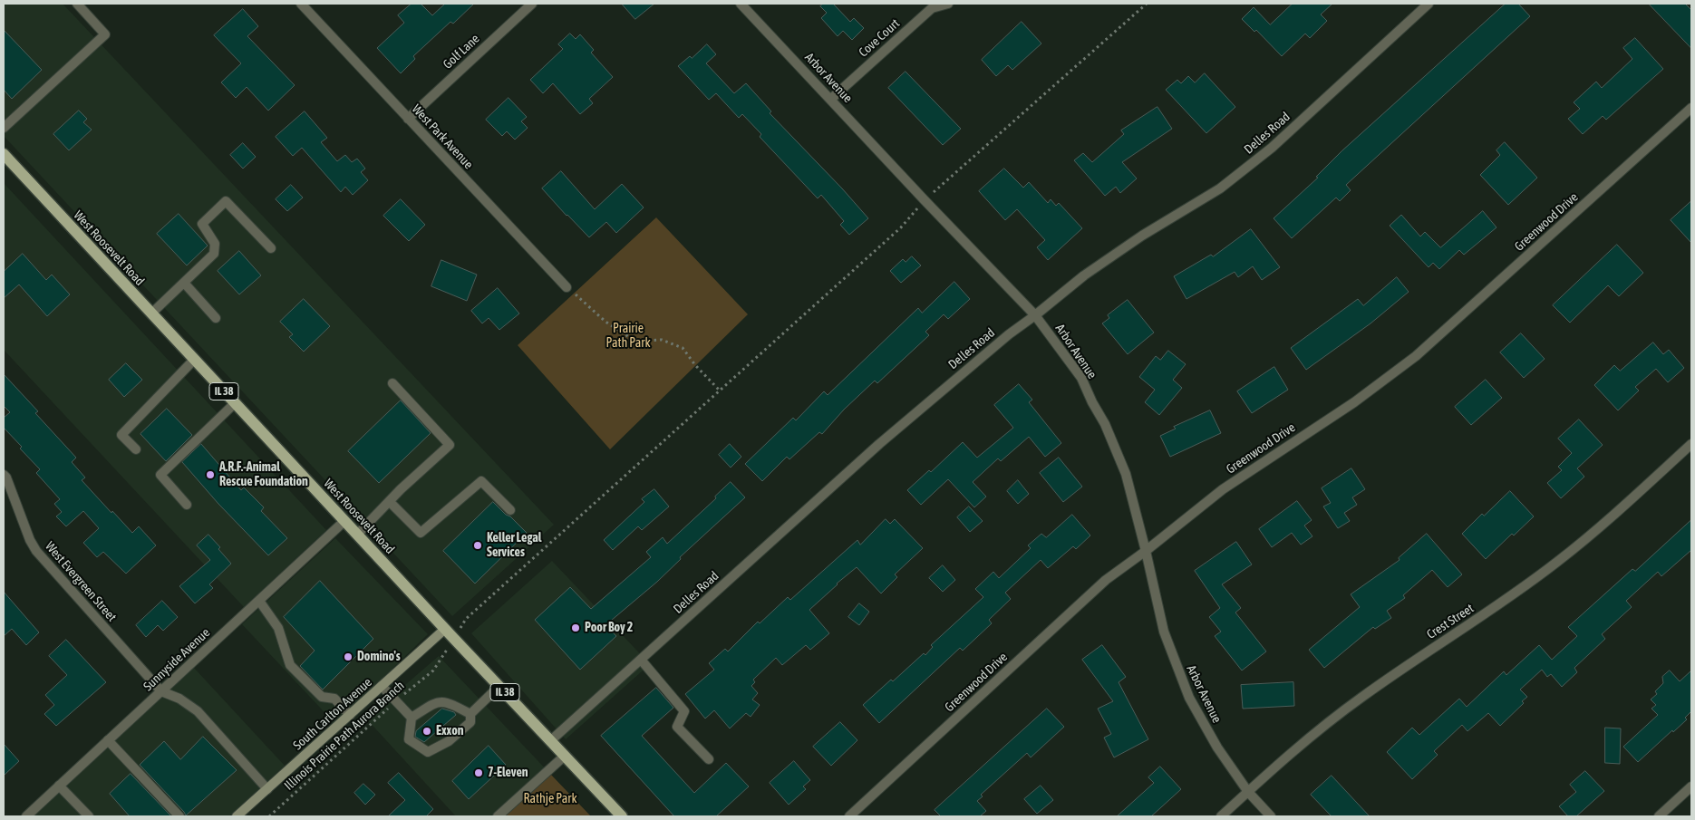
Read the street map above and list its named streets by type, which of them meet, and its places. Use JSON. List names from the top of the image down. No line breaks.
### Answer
{"streets":{"main road":["West Roosevelt Road","IL 38"],"street":["Cove Court","Golf Lane","Arbor Avenue","Delles Road","West Park Avenue","Greenwood Drive","West Evergreen Street","Crest Street","Sunnyside Avenue","South Carlton Avenue"],"path":["Illinois Prairie Path Aurora Branch"]},"crossings":[["Cove Court","Arbor Avenue"],["Golf Lane","West Park Avenue"],["Arbor Avenue","Delles Road"],["Arbor Avenue","Greenwood Drive"],["Arbor Avenue","Crest Street"],["Delles Road","West Roosevelt Road"],["West Roosevelt Road","Sunnyside Avenue"],["West Roosevelt Road","South Carlton Avenue"],["West Evergreen Street","Sunnyside Avenue"]],"parks":["Prairie Path Park","Rathje Park"],"places":["A.R.F.-Animal Rescue Foundation","Keller Legal Services","Poor Boy 2","Domino's","Exxon","7-Eleven"]}
